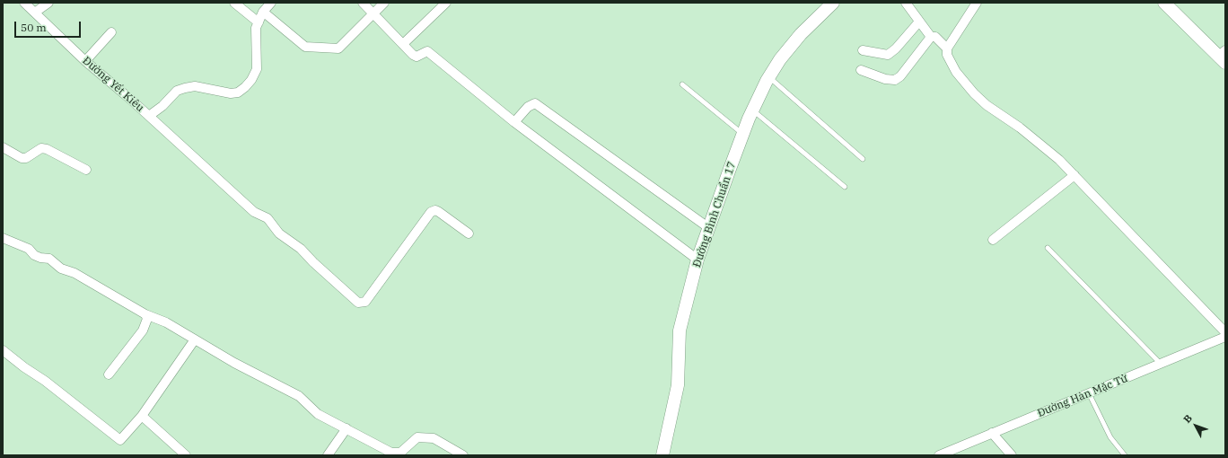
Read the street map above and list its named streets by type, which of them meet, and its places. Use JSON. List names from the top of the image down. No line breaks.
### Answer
{"streets":{"street":["Đường Yết Kiêu","Đường Bình Chuẩn 17","Đường Hàn Mặc Tử"]},"scale_bar":"50 m","north":"top left"}
